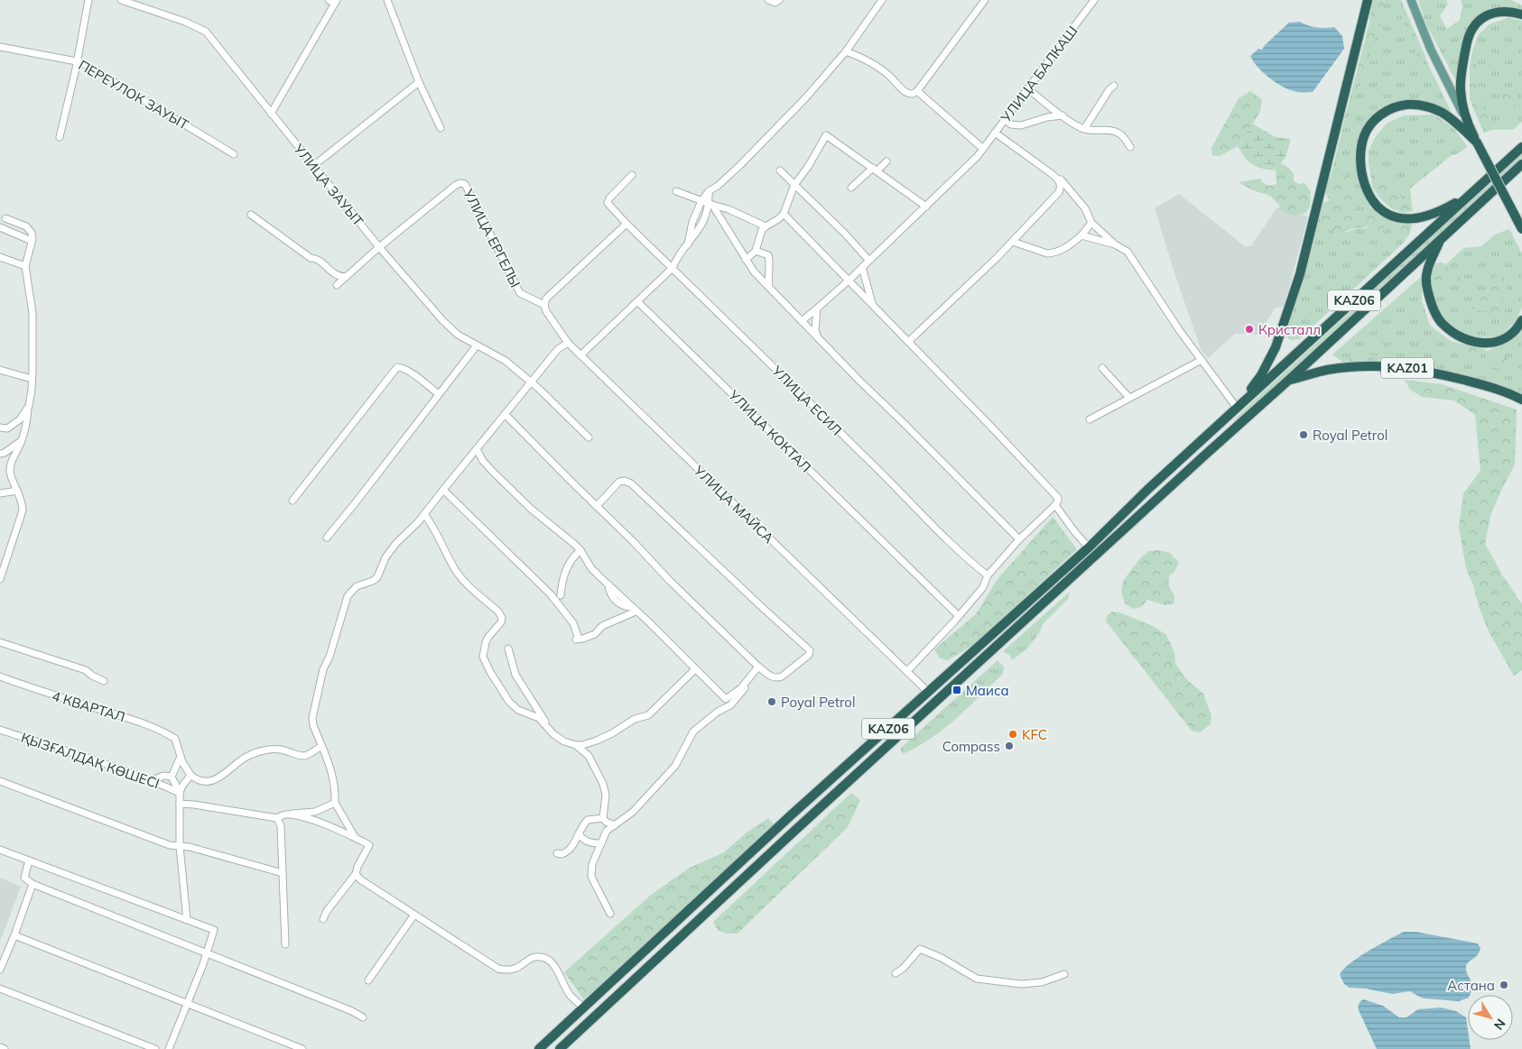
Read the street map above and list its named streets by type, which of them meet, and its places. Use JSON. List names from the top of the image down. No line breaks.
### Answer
{"streets":{"highway":["KАZ06","KАZ01"],"street":["УЛИЦА БАЛКАШ","ПЕРЕУЛОК ЗАУЫТ","УЛИЦА ЗАУЫТ","УЛИЦА ЕРГЕЛЫ","УЛИЦА ЕСИЛ","УЛИЦА КОКТАЛ","УЛИЦА МАЙСА","4 КВАРТАЛ","ҚЫЗҒАЛДАҚ КӨШЕСІ"]},"crossings":[["УЛИЦА ЗАУЫТ","УЛИЦА ЕРГЕЛЫ"],["УЛИЦА ЕРГЕЛЫ","УЛИЦА МАЙСА"],["KАZ06","KАZ01"],["KАZ06","УЛИЦА МАЙСА"]],"places":{"other":["Кристалл","Royal Petrol","Poyal Petrol","KFC","Compass","Астана"],"transit":["Маиса"]},"north":"bottom right"}
